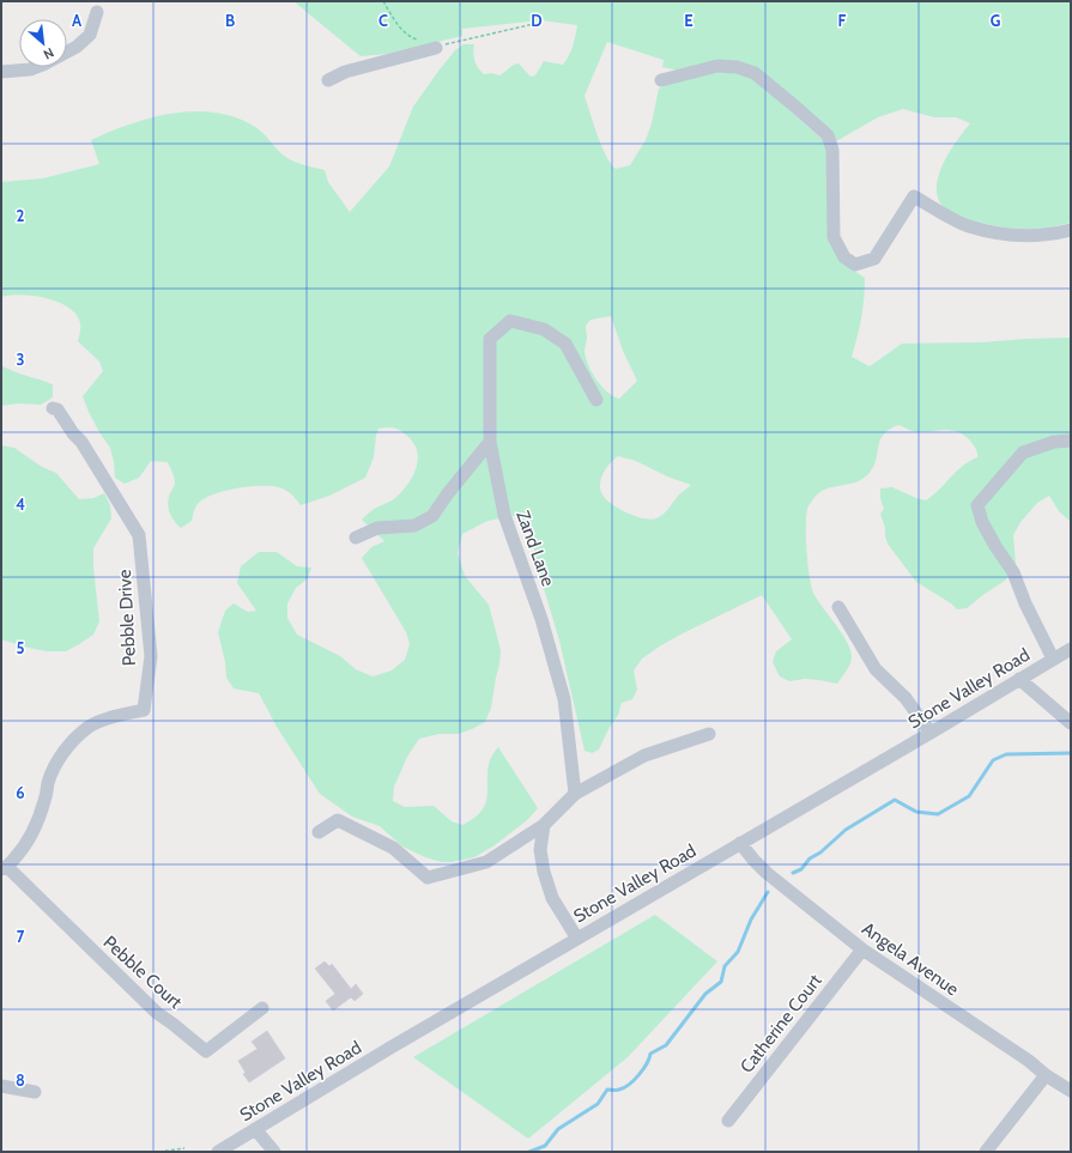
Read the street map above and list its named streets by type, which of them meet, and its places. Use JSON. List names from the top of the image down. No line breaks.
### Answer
{"streets":{"street":["Zand Lane","Pebble Drive","Stone Valley Road","Angela Avenue","Pebble Court","Catherine Court"]},"crossings":[["Pebble Drive","Pebble Court"],["Stone Valley Road","Angela Avenue"],["Angela Avenue","Catherine Court"]],"north":"bottom right","grid":{"columns":["A","B","C","D","E","F","G"],"rows":["2","3","4","5","6","7","8"]}}
